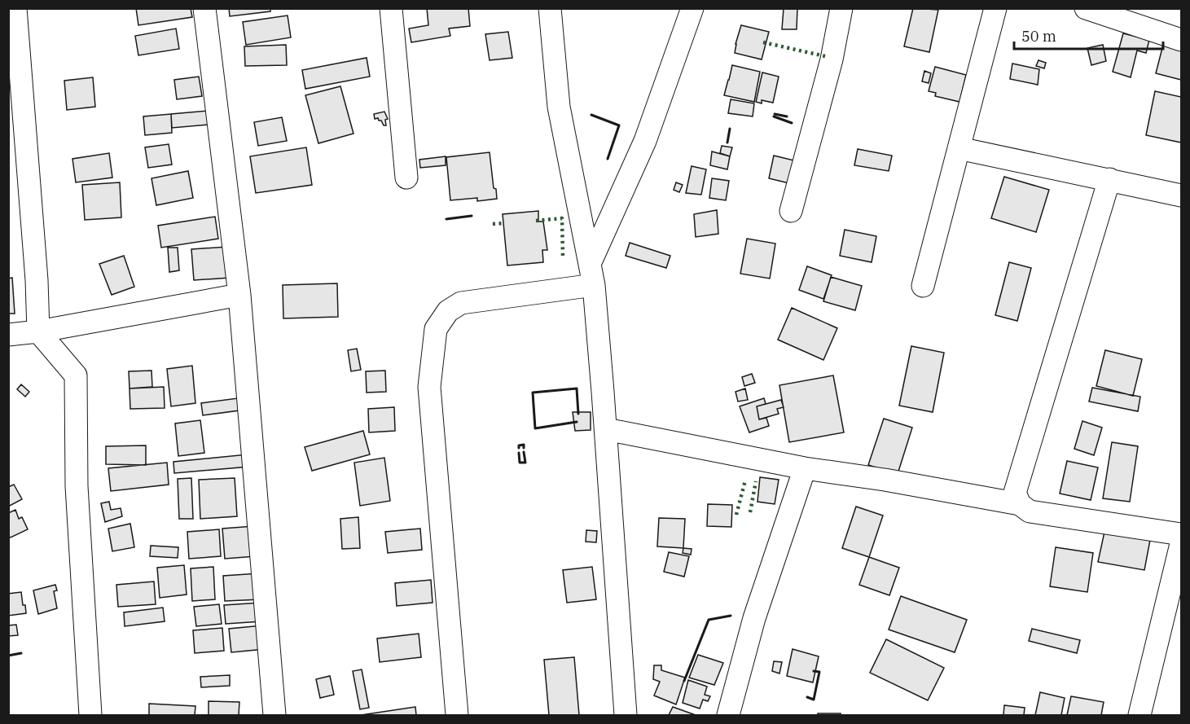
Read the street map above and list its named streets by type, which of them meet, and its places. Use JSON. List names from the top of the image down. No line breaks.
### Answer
{"scale_bar":"50 m"}
